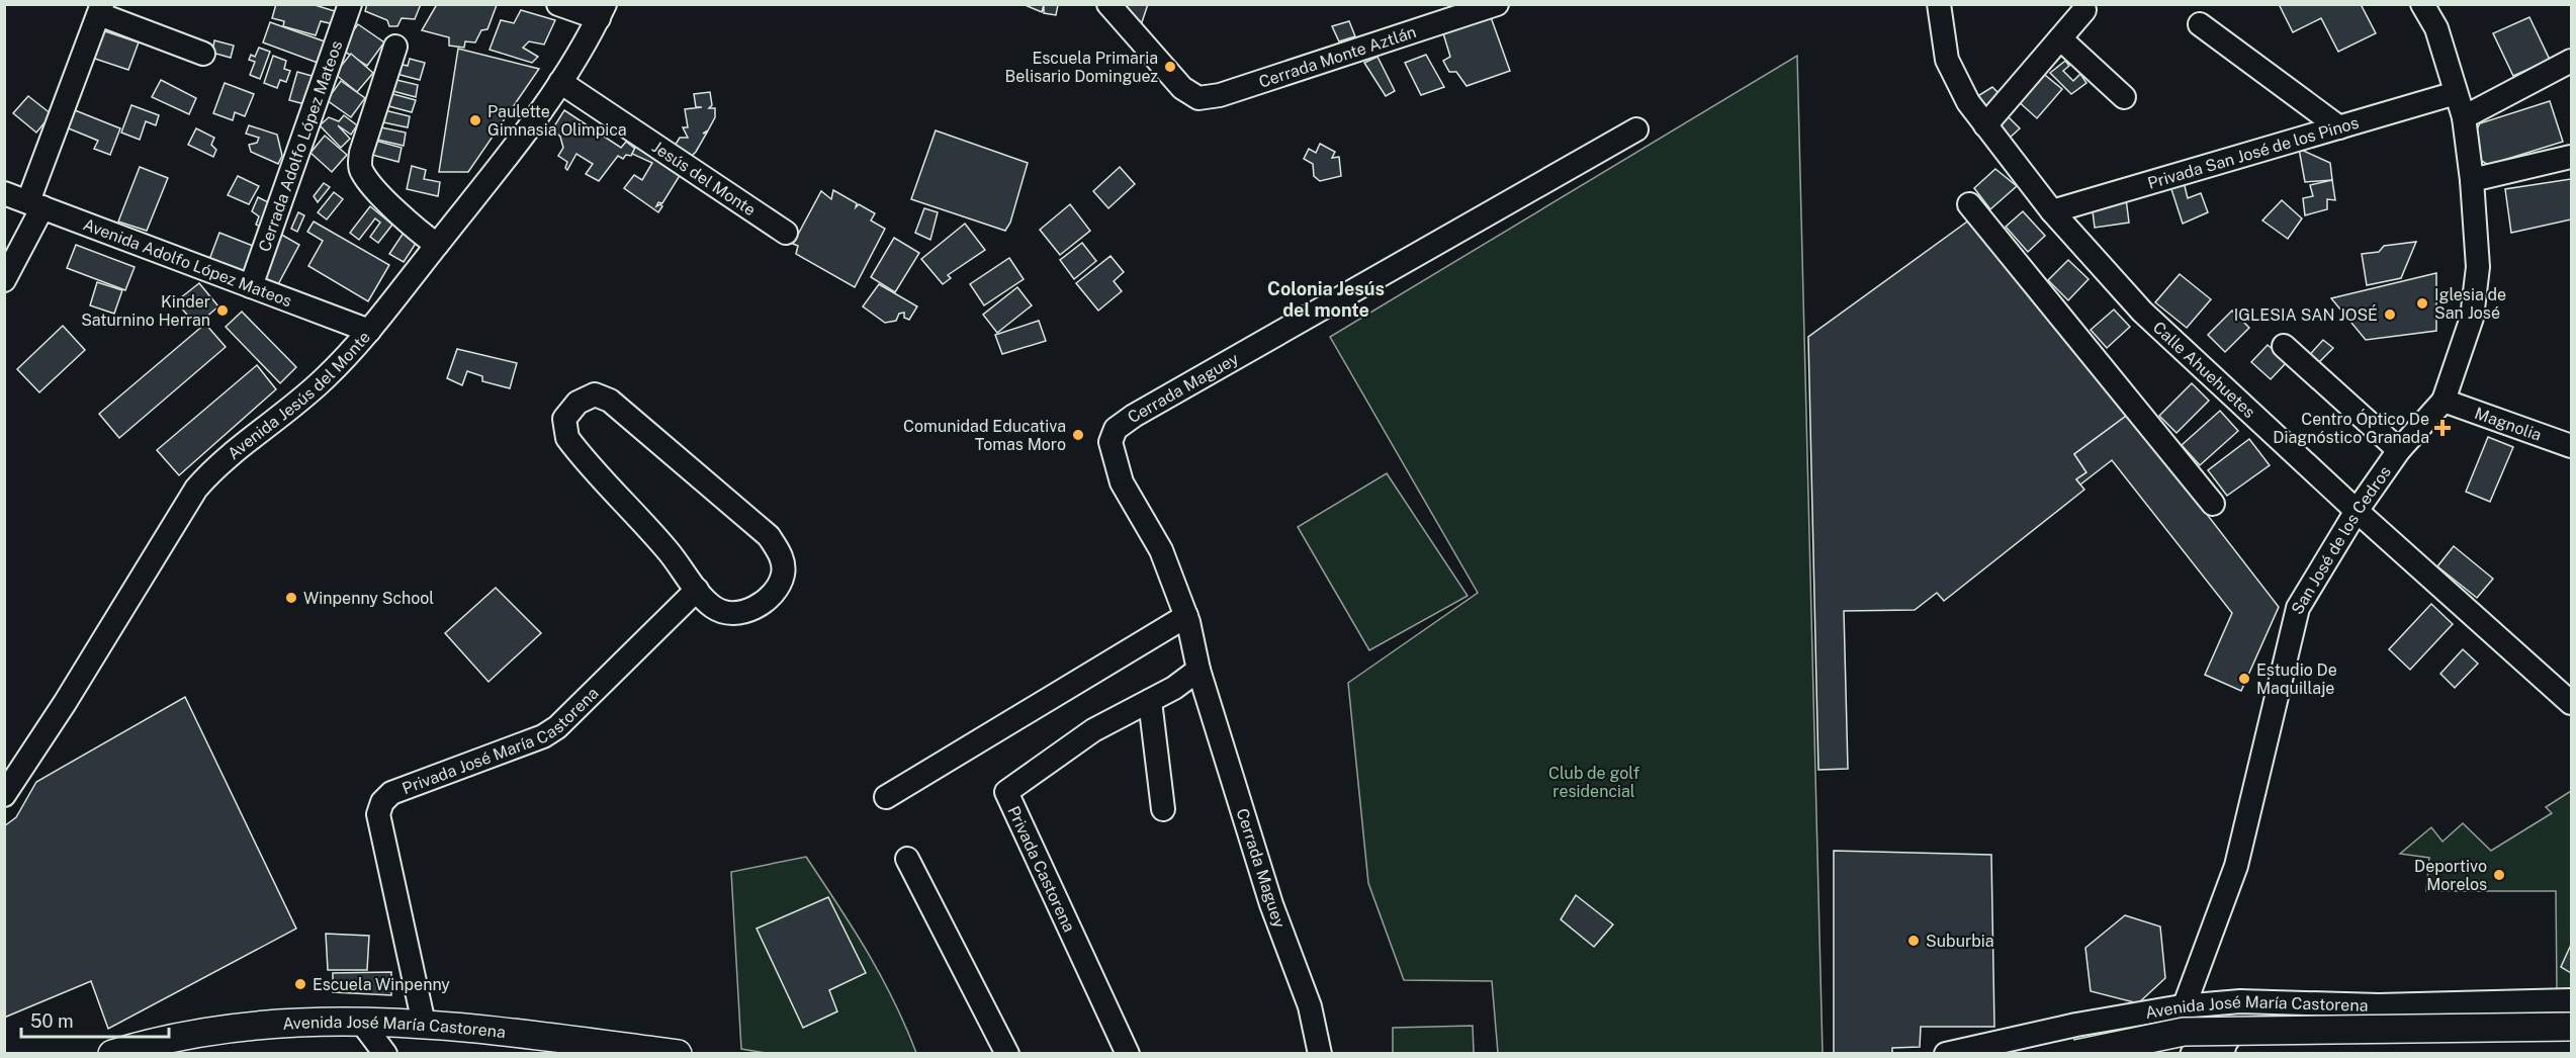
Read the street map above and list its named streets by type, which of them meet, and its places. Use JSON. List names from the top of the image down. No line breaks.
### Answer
{"streets":{"main road":["Avenida José María Castorena"],"street":["Cerrada Monte Aztlán","Cerrada Adolfo López Mateos","Privada San José de los Pinos","Jesús del Monte","Avenida Adolfo López Mateos","Calle Ahuehuetes","Cerrada Maguey","Avenida Jesús del Monte","Magnolia","San José de los Cedros","Privada José María Castorena","Privada Castorena"]},"crossings":[["Cerrada Adolfo López Mateos","Avenida Adolfo López Mateos"],["Privada San José de los Pinos","Calle Ahuehuetes"],["Privada San José de los Pinos","San José de los Cedros"],["Jesús del Monte","Avenida Jesús del Monte"],["Avenida Adolfo López Mateos","Avenida Jesús del Monte"],["Calle Ahuehuetes","San José de los Cedros"],["Cerrada Maguey","Privada Castorena"],["Magnolia","San José de los Cedros"],["San José de los Cedros","Avenida José María Castorena"],["Privada José María Castorena","Avenida José María Castorena"]],"districts":["Colonia Jesús del monte"],"parks":["Club de golf residencial"],"places":{"other":["Escuela Primaria Belisario Dominguez","Paulette Gimnasia Olimpica","Iglesia de San José","Kinder Saturnino Herran","IGLESIA SAN JOSÉ","Comunidad Educativa Tomas Moro","Winpenny School","Estudio De Maquillaje","Deportivo Morelos","Suburbia","Escuela Winpenny"],"health":["Centro Óptico De Diagnóstico Granada"]},"scale_bar":"50 m"}
